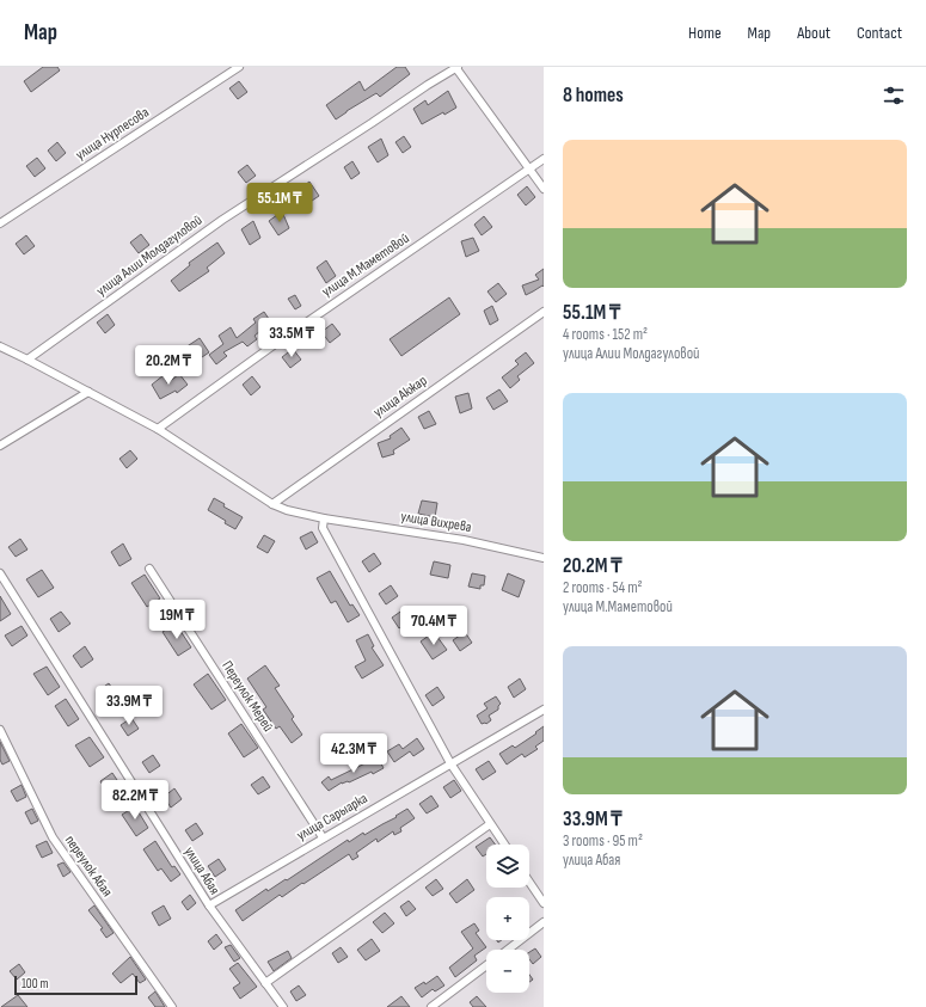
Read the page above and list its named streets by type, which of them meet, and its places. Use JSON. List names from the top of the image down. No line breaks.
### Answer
{"streets":{"street":["улица Нурпесова","улица Алии Молдагуловой","улица М.Маметовой","улица Акжар","улица Вихрева","Переулок Мерей","улица Сарыарка","переулок Абая","улица Абая"]},"crossings":[["улица Алии Молдагуловой","улица Вихрева"],["улица М.Маметовой","улица Вихрева"],["улица Акжар","улица Вихрева"],["Переулок Мерей","улица Сарыарка"],["улица Сарыарка","улица Абая"]],"scale_bar":"100 m","page":{"header":"Map","nav":["Home","Map","About","Contact"],"heading":"8 homes","list":[{"name":"55.1M ₸","note":"4 rooms · 152 m² · улица Алии Молдагуловой"},{"name":"20.2M ₸","note":"2 rooms · 54 m² · улица М.Маметовой"},{"name":"33.9M ₸","note":"3 rooms · 95 m² · улица Абая"}],"price":["55.1M ₸","33.5M ₸","20.2M ₸","19M ₸","70.4M ₸","33.9M ₸","42.3M ₸","82.2M ₸"],"map_buttons":["+","−"],"scale":"100 m"}}
